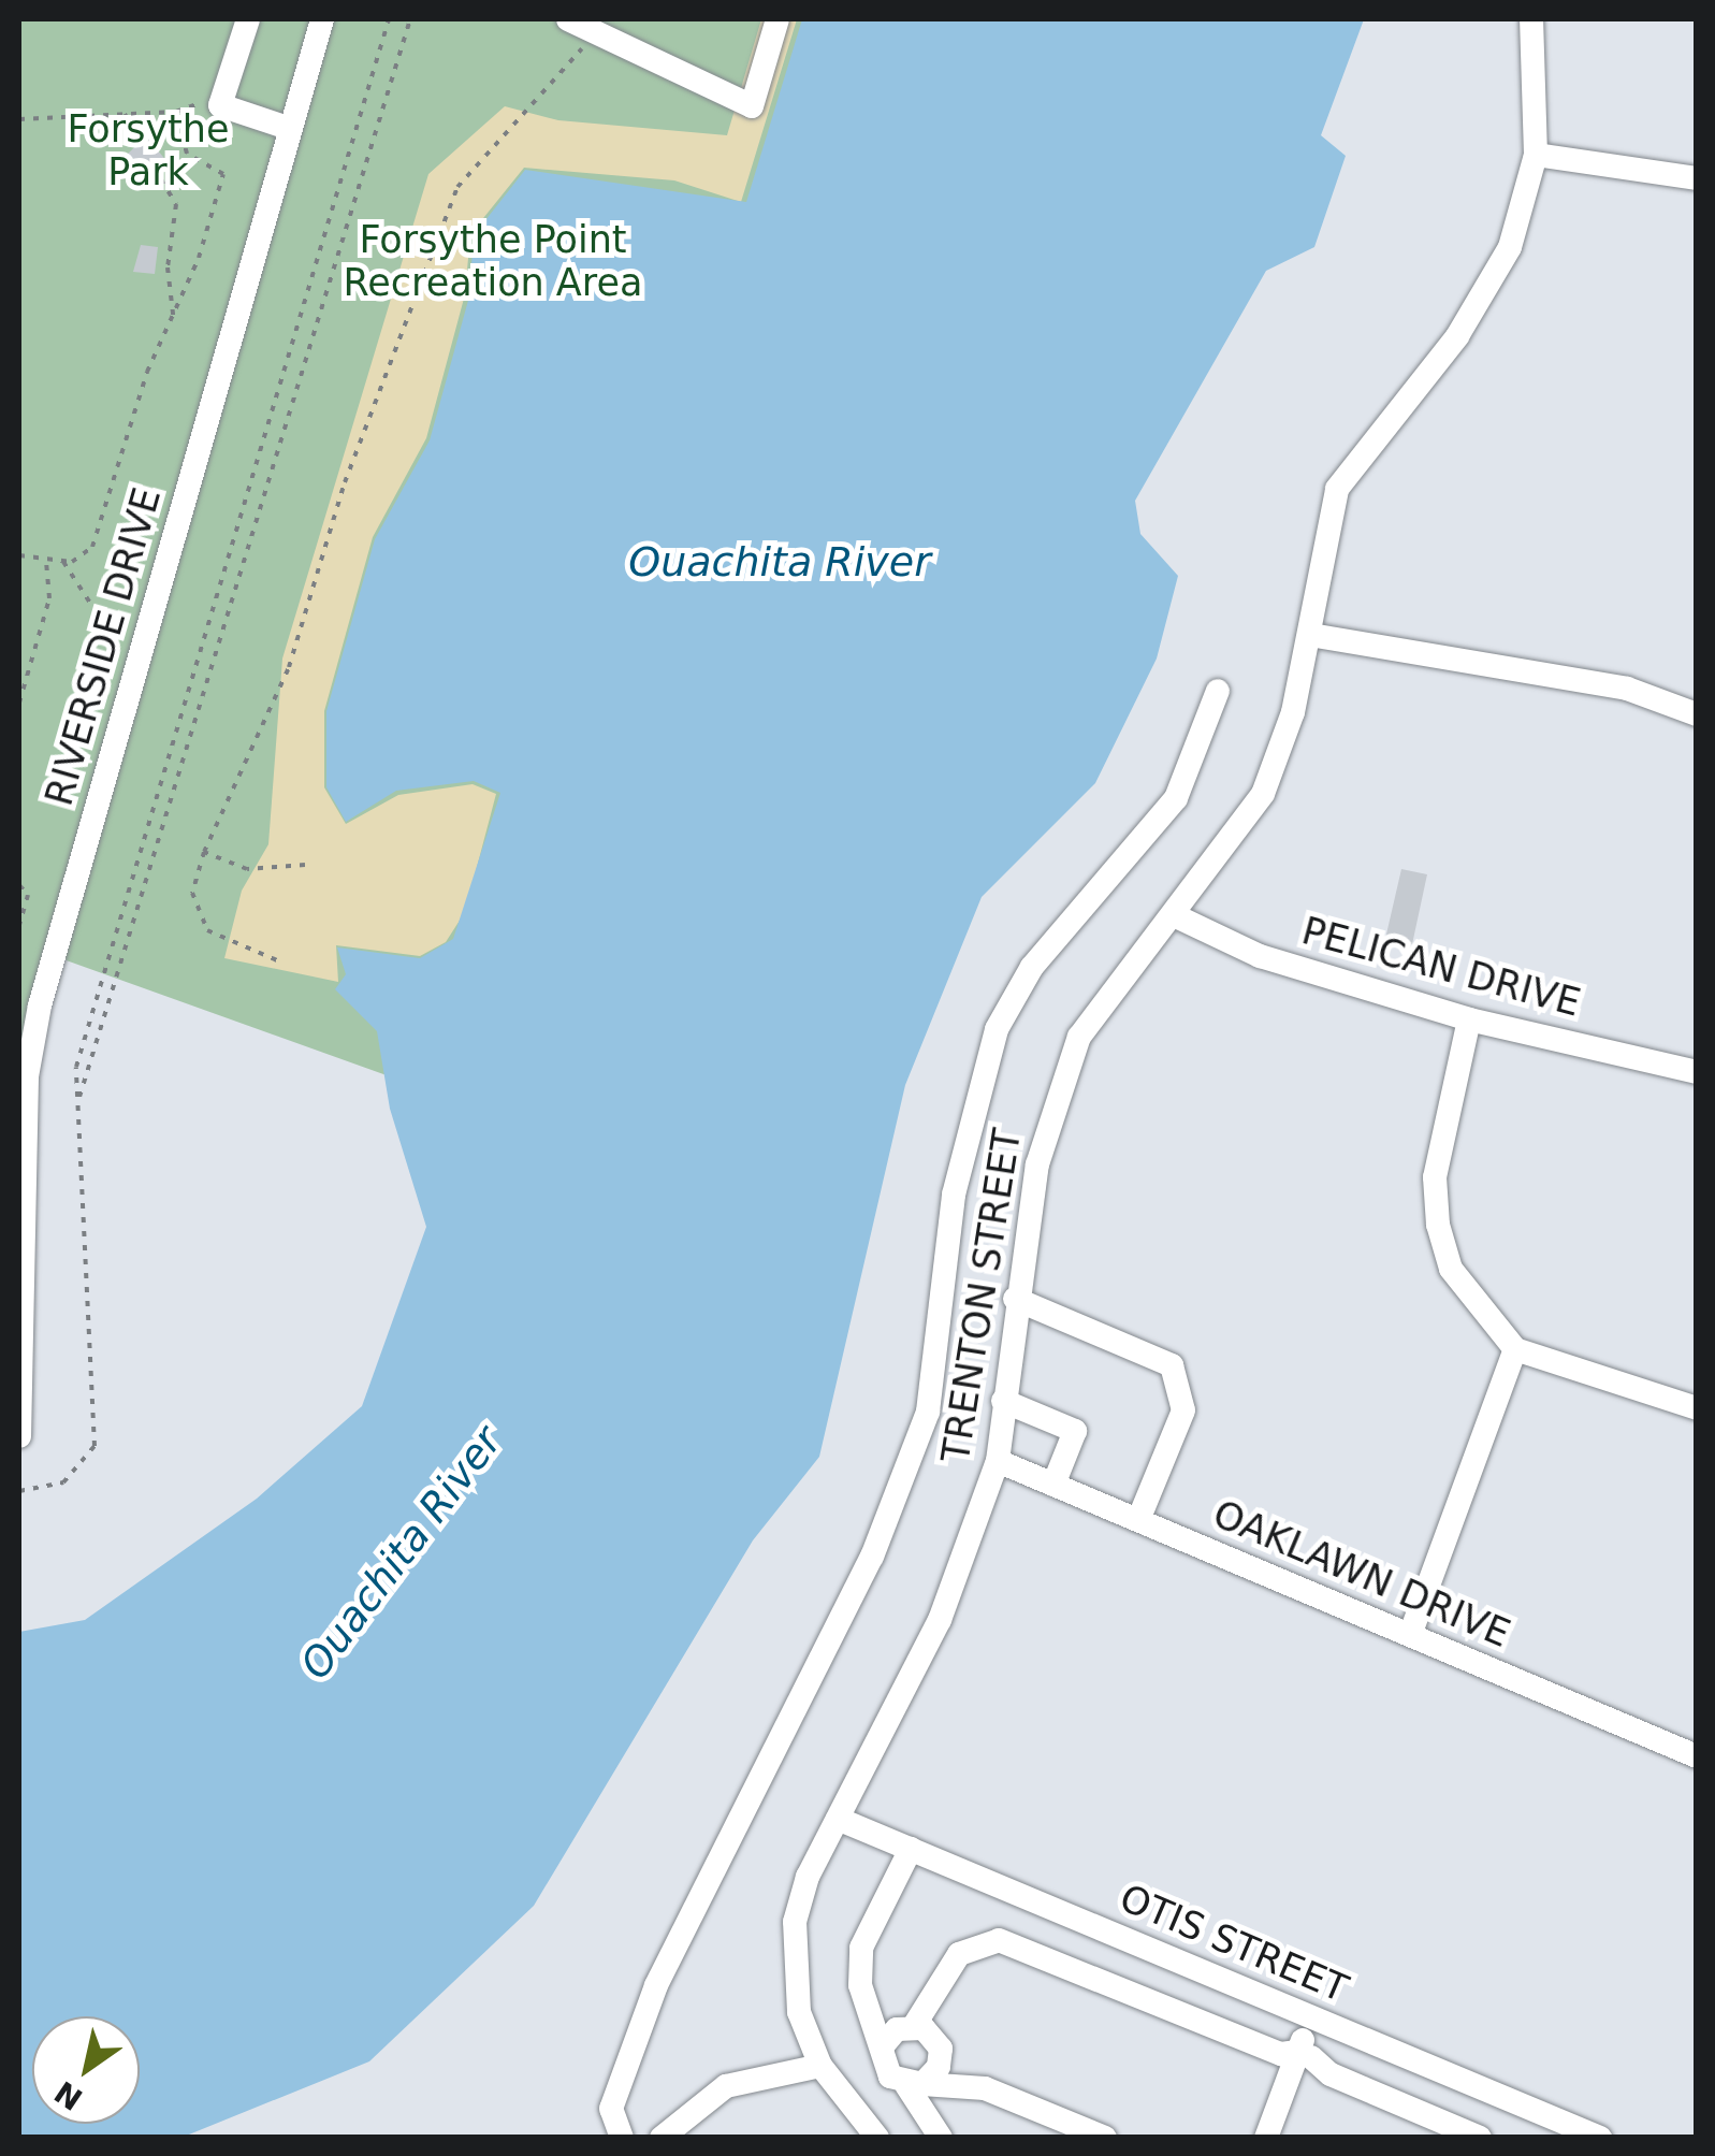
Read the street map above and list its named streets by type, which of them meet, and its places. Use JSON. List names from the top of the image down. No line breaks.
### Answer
{"streets":{"street":["RIVERSIDE DRIVE","PELICAN DRIVE","TRENTON STREET","OAKLAWN DRIVE","OTIS STREET"]},"crossings":[["PELICAN DRIVE","TRENTON STREET"],["TRENTON STREET","OAKLAWN DRIVE"],["TRENTON STREET","OTIS STREET"]],"water":["Ouachita River"],"parks":["Forsythe Park","Forsythe Point Recreation Area"],"north":"bottom left"}
